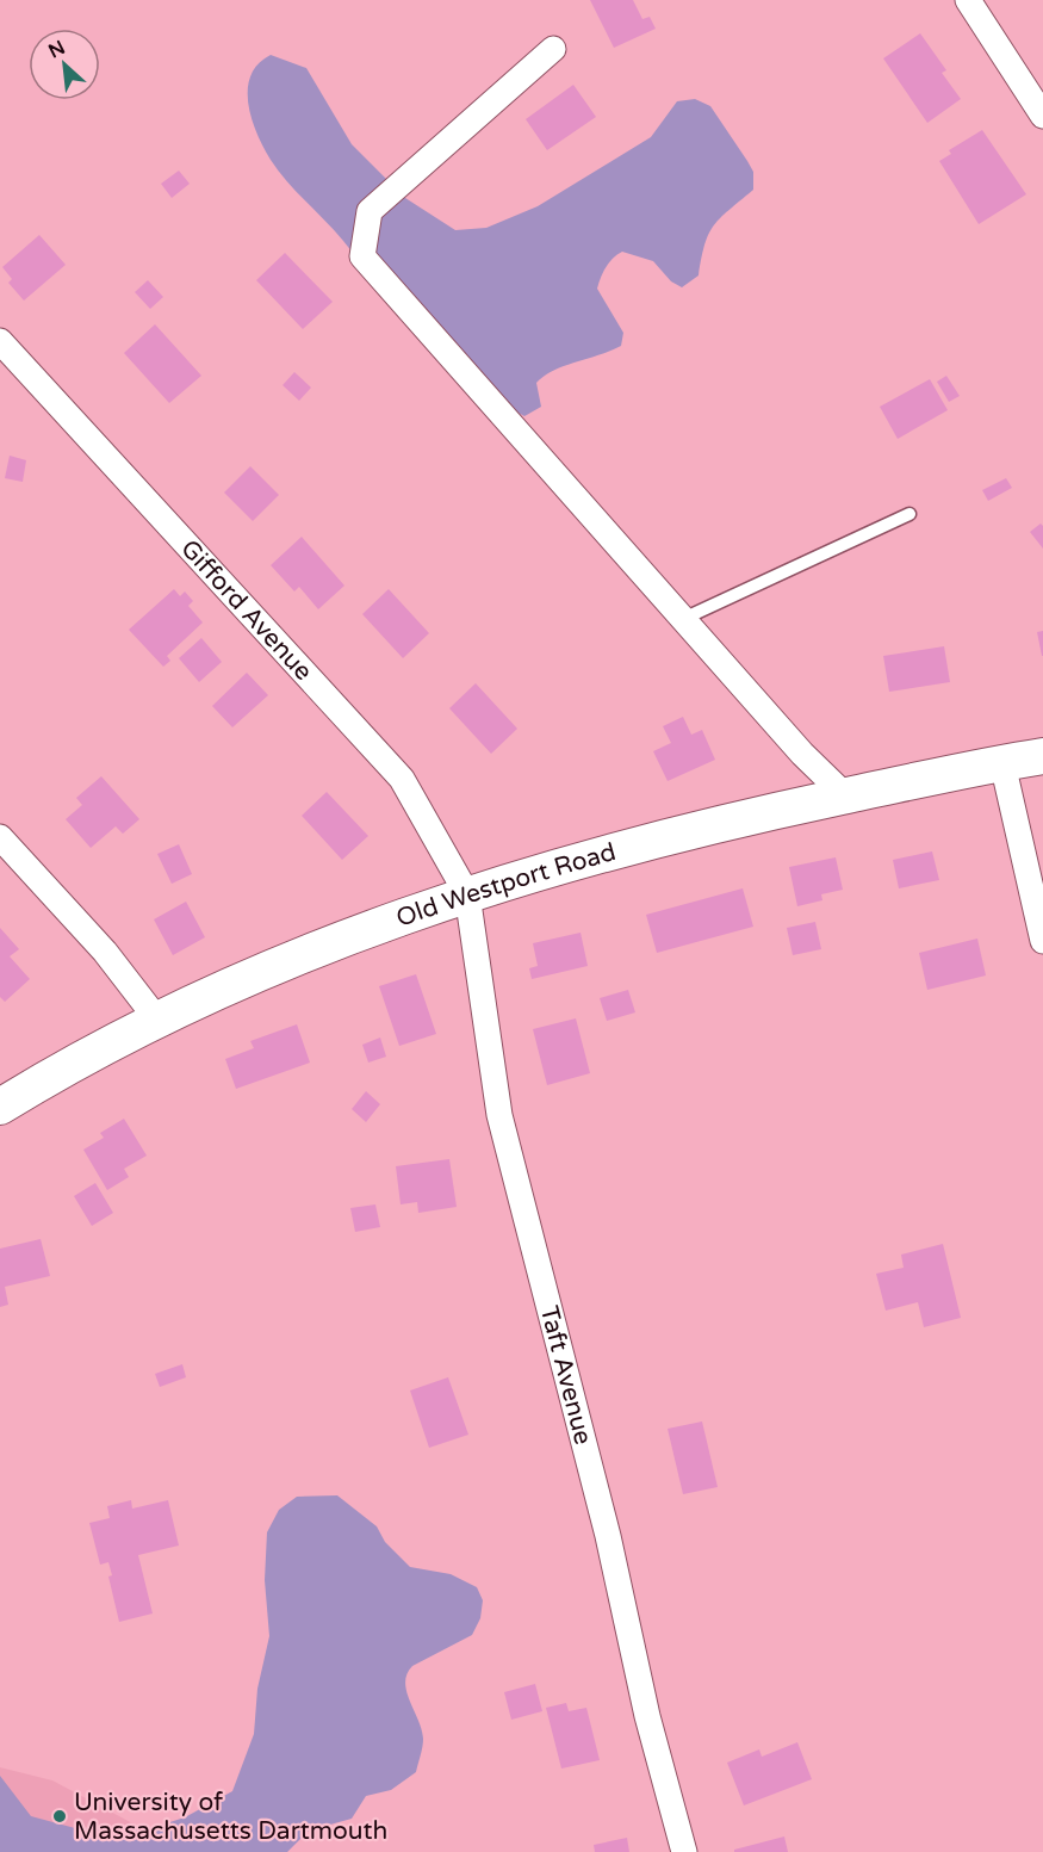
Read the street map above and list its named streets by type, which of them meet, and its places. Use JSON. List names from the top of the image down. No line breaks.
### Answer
{"streets":{"main road":["Old Westport Road"],"street":["Gifford Avenue","Taft Avenue"]},"crossings":[["Gifford Avenue","Old Westport Road"],["Gifford Avenue","Taft Avenue"],["Old Westport Road","Taft Avenue"]],"places":["University of Massachusetts Dartmouth"],"north":"top left"}
